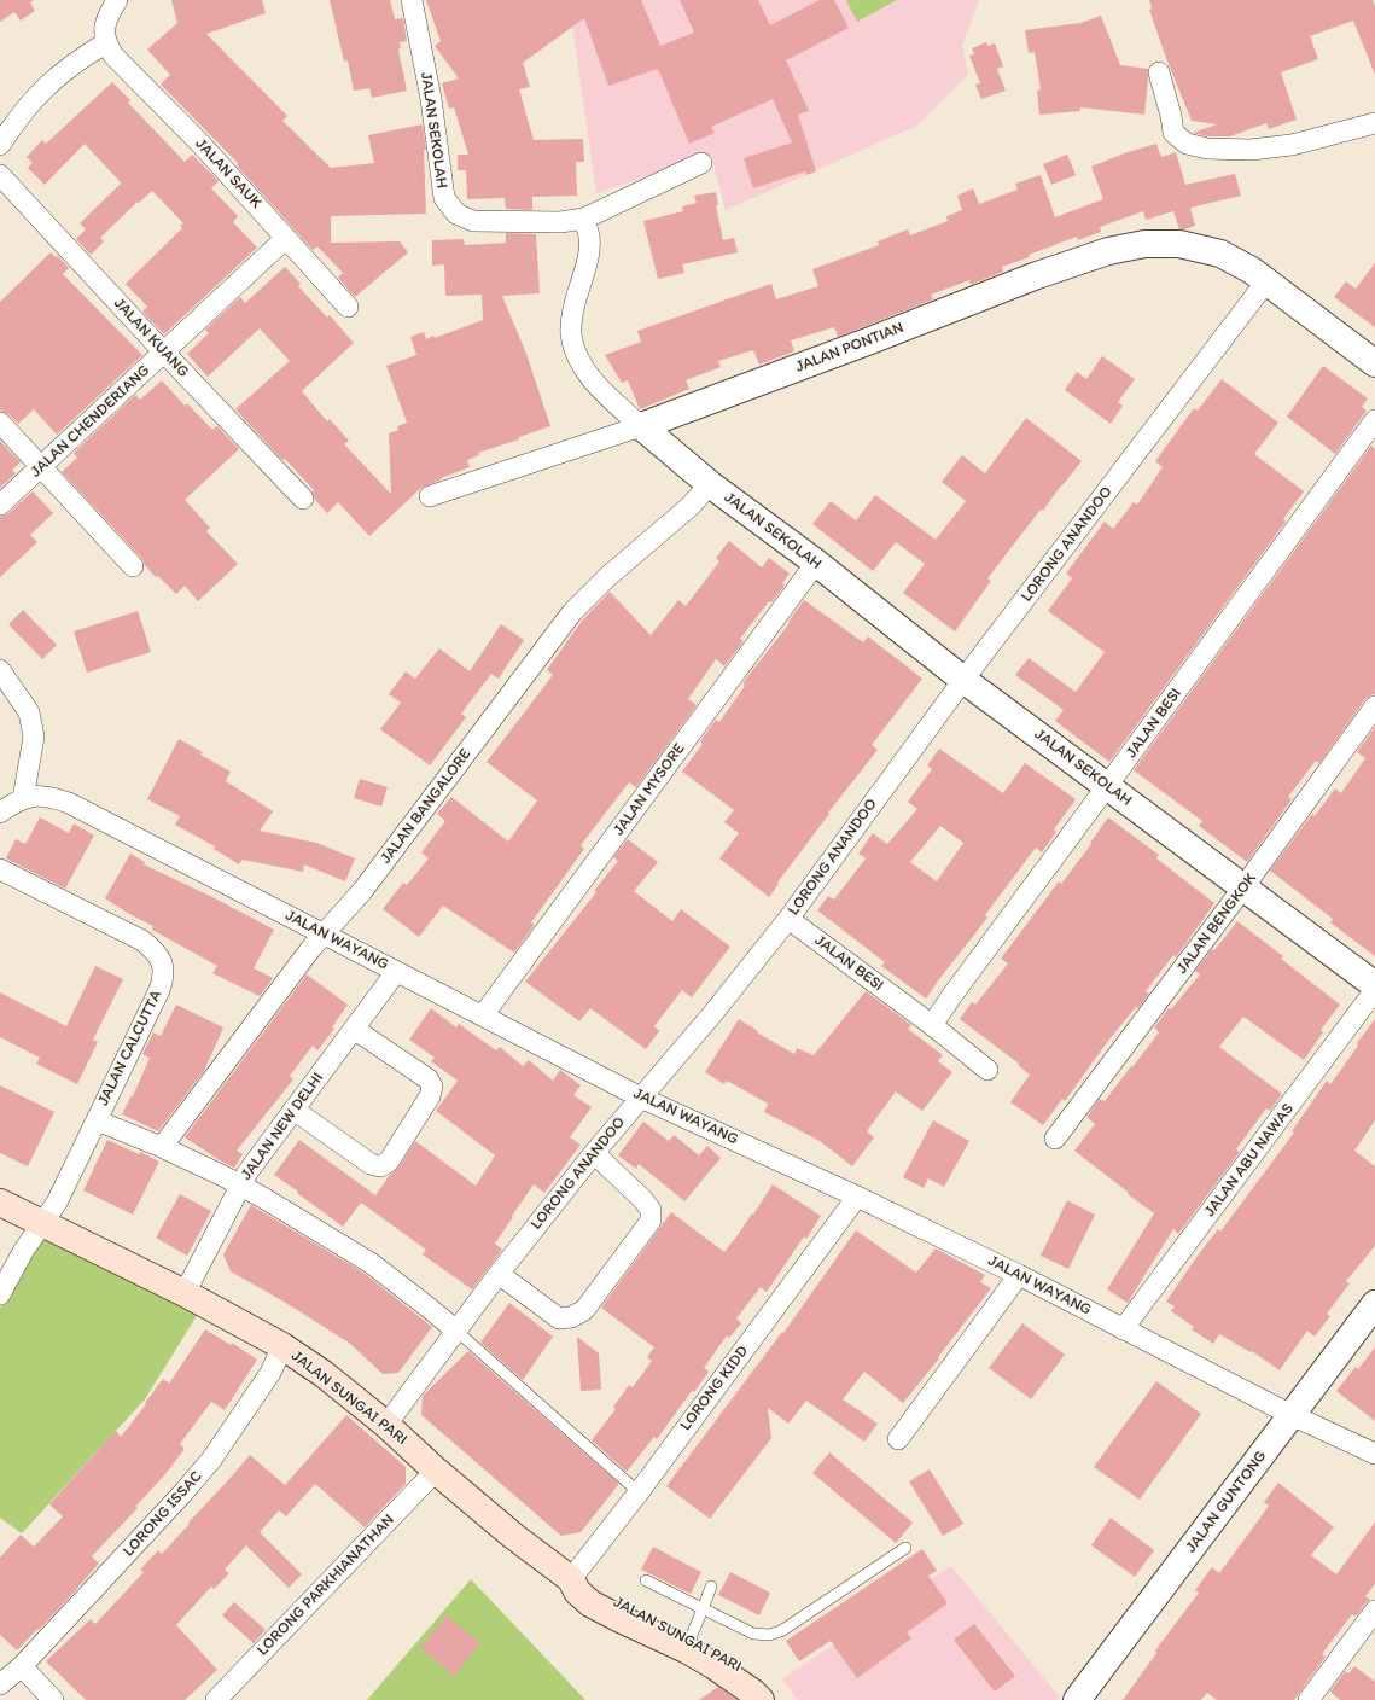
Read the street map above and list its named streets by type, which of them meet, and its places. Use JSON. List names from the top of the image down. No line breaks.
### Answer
{"streets":{"main road":["JALAN SUNGAI PARI"],"street":["JALAN SEKOLAH","JALAN SAUK","JALAN KUANG","JALAN PONTIAN","JALAN CHENDERIANG","LORONG ANANDOO","JALAN BESI","JALAN MYSORE","JALAN BANGALORE","JALAN BENGKOK","JALAN WAYANG","JALAN CALCUTTA","JALAN NEW DELHI","JALAN ABU NAWAS","LORONG KIDD","JALAN GUNTONG","LORONG ISSAC","LORONG PARKHIANATHAN"]},"crossings":[["JALAN SEKOLAH","JALAN PONTIAN"],["JALAN SEKOLAH","LORONG ANANDOO"],["JALAN SEKOLAH","JALAN BESI"],["JALAN SEKOLAH","JALAN MYSORE"],["JALAN SEKOLAH","JALAN BANGALORE"],["JALAN SEKOLAH","JALAN BENGKOK"],["JALAN SAUK","JALAN CHENDERIANG"],["JALAN KUANG","JALAN CHENDERIANG"],["JALAN PONTIAN","LORONG ANANDOO"],["LORONG ANANDOO","JALAN BESI"],["LORONG ANANDOO","JALAN WAYANG"],["LORONG ANANDOO","JALAN SUNGAI PARI"],["JALAN MYSORE","JALAN WAYANG"],["JALAN BANGALORE","JALAN WAYANG"],["JALAN WAYANG","JALAN NEW DELHI"],["JALAN WAYANG","JALAN ABU NAWAS"],["JALAN WAYANG","LORONG KIDD"],["JALAN WAYANG","JALAN GUNTONG"],["JALAN CALCUTTA","JALAN SUNGAI PARI"],["JALAN NEW DELHI","JALAN SUNGAI PARI"],["LORONG KIDD","JALAN SUNGAI PARI"],["JALAN SUNGAI PARI","LORONG ISSAC"],["JALAN SUNGAI PARI","LORONG PARKHIANATHAN"]]}
